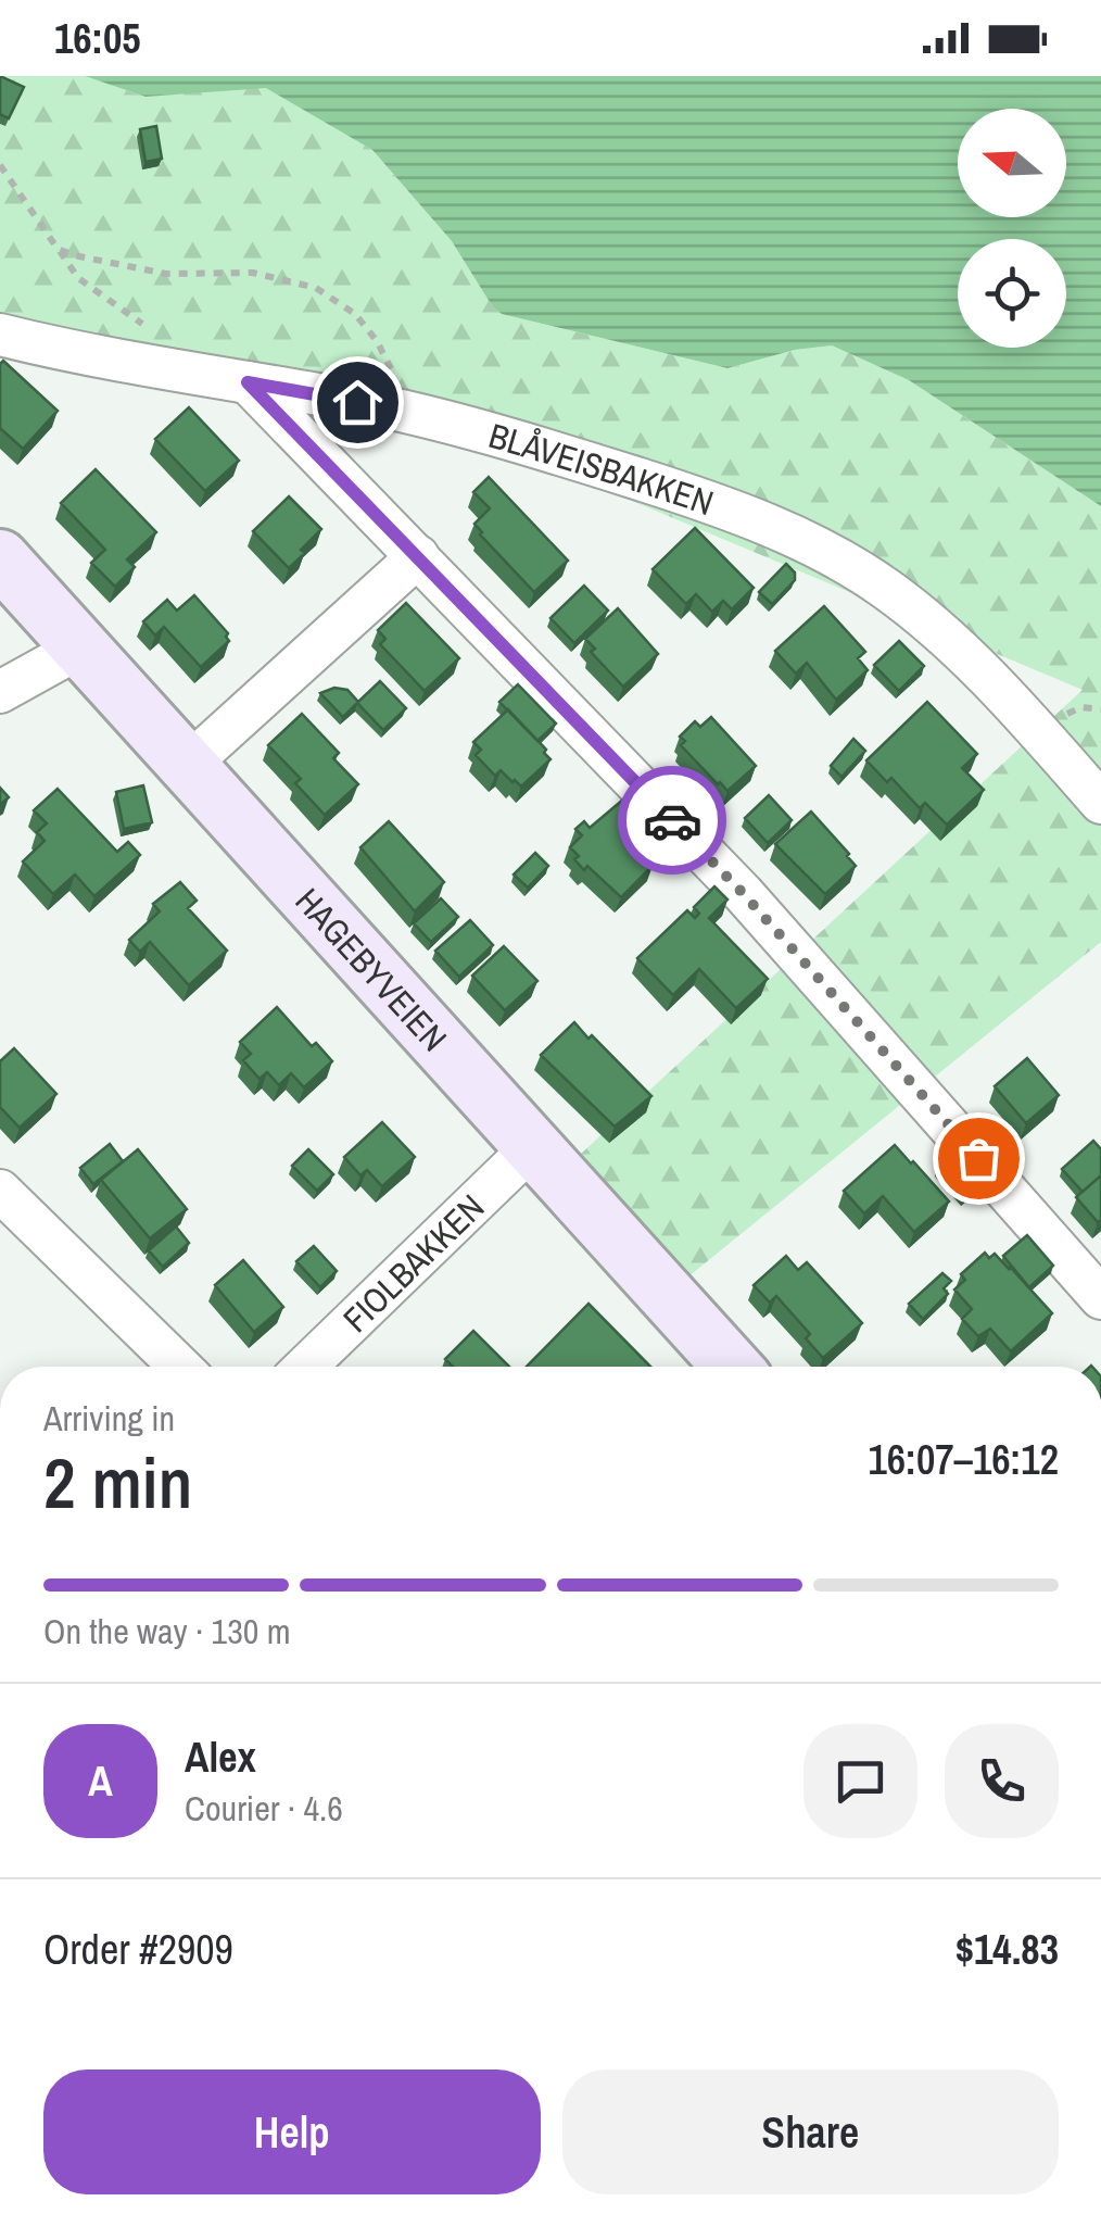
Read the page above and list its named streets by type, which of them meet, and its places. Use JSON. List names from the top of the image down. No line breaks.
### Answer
{"streets":{"main road":["HAGEBYVEIEN"],"street":["BLÅVEISBAKKEN","FIOLBAKKEN"]},"crossings":[["HAGEBYVEIEN","FIOLBAKKEN"]],"north":"left","page":{"status":"16:05","heading":["2 min","Arriving in","16:07–16:12"],"panel":["Alex","Courier · 4.6","Order #2909","$14.83"],"bar":"On the way · 130 m","round":"A","buttons":["Help","Share"]}}
